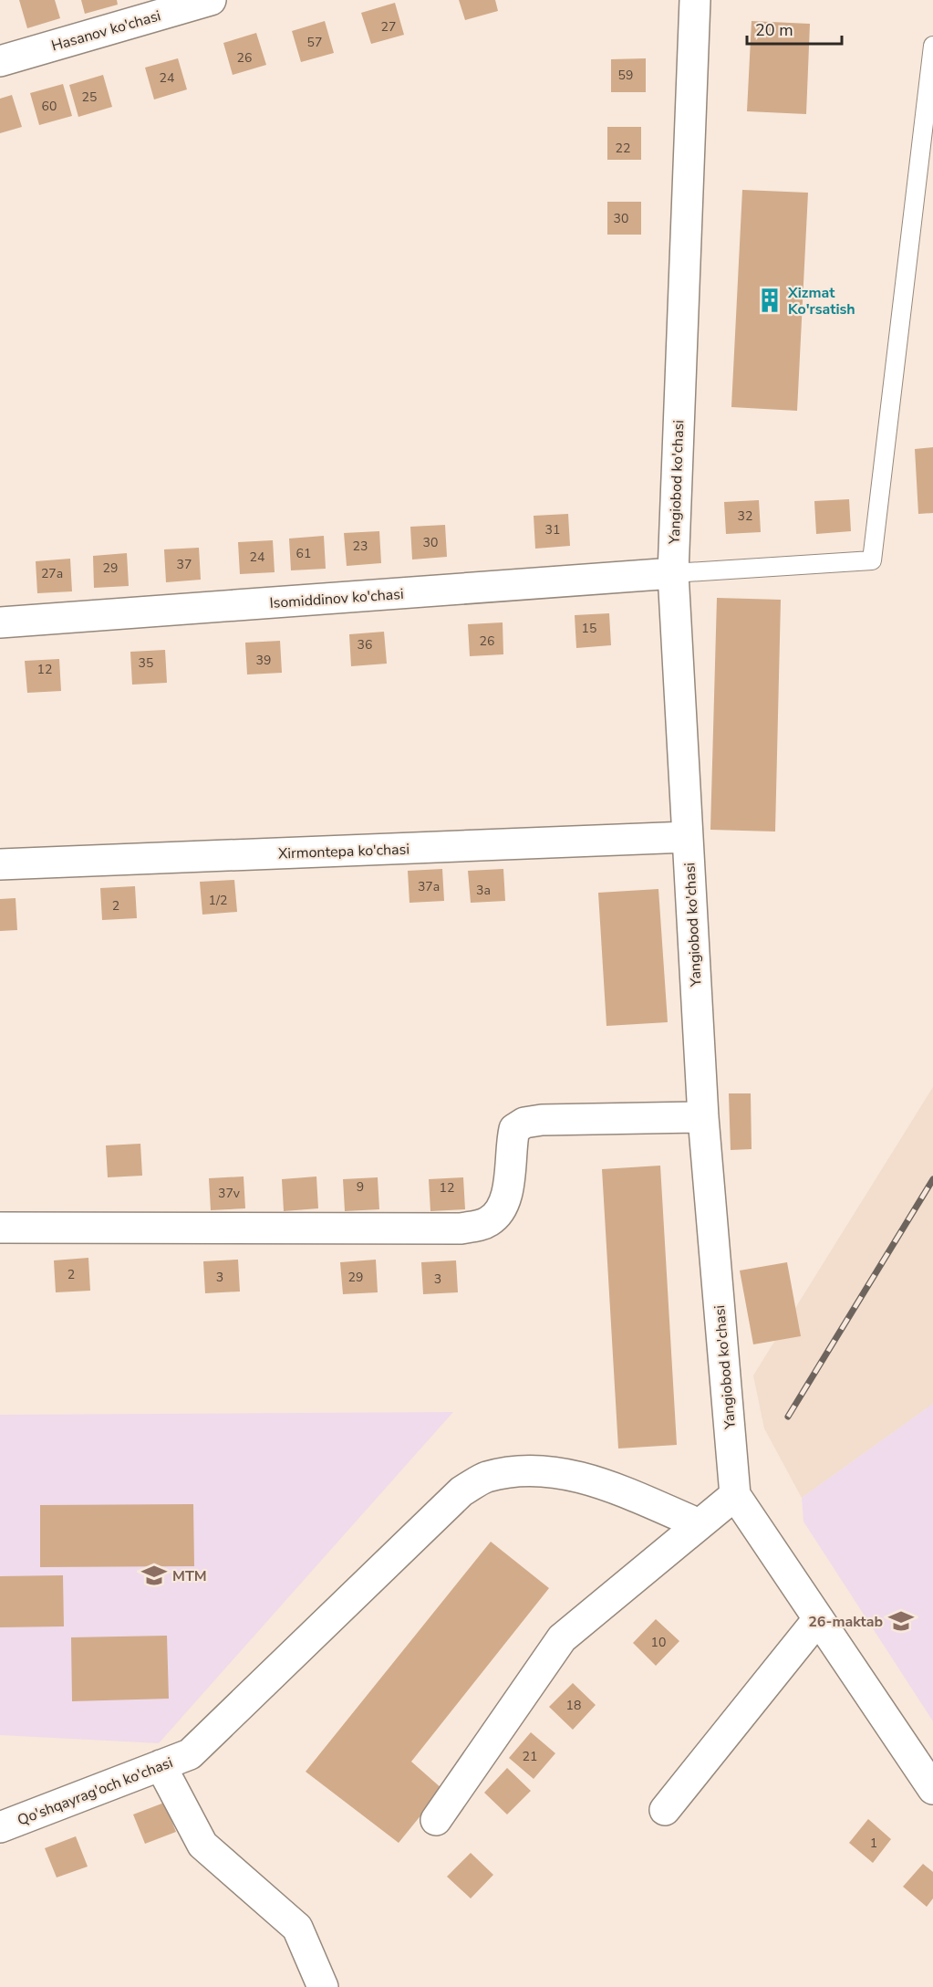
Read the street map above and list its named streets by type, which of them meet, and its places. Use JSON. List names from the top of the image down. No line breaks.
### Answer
{"streets":{"street":["Hasanov ko'chasi","Yangiobod ko'chasi","Isomiddinov ko'chasi","Xirmontepa ko'chasi","Qo'shqayrag'och ko'chasi"]},"crossings":[["Yangiobod ko'chasi","Isomiddinov ko'chasi"],["Yangiobod ko'chasi","Xirmontepa ko'chasi"]],"places":{"building":["Xizmat Ko'rsatish"],"school or university":["MTM","26-maktab"]},"house_numbers":["27","57","26","59","24","25","60","22","30","32","31","30","23","61","24","37","29","27a","15","26","36","39","35","12","37a","3a","1/2","2","9","12","37v","2","3","29","3","10","18","21","1"],"scale_bar":"20 m"}
